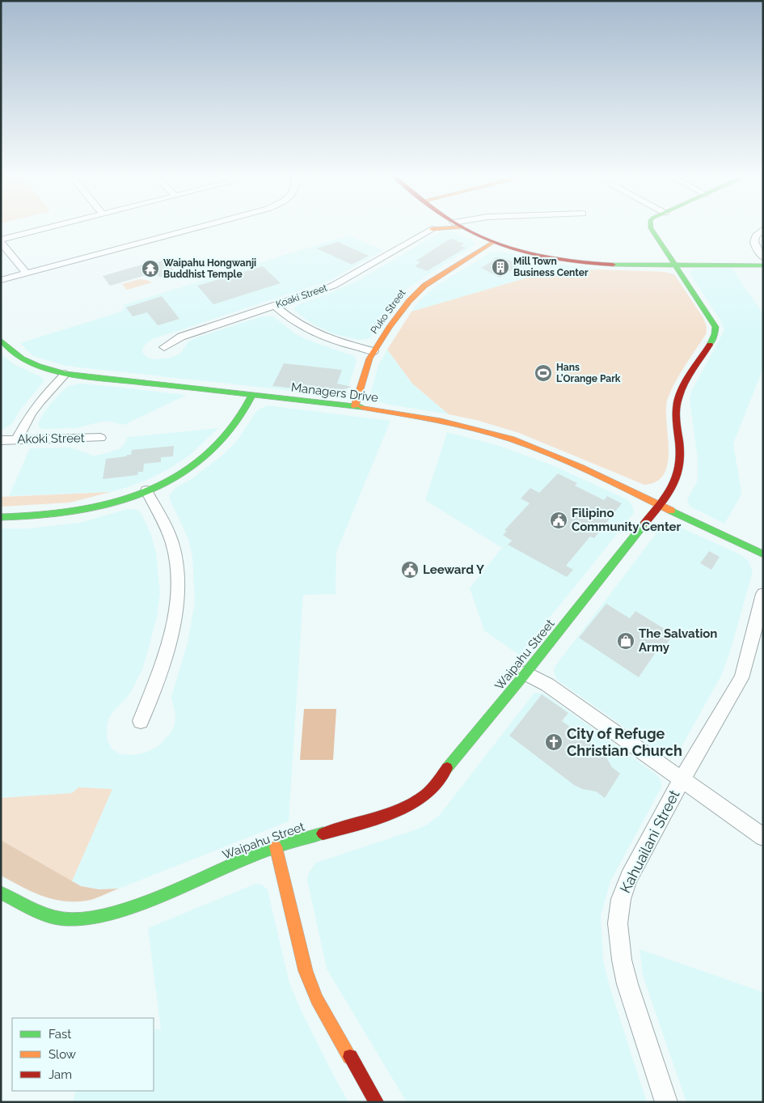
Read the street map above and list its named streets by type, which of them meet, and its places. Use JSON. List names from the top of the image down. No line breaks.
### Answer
{"streets":{"street":["Koaki Street","Puko Street","Managers Drive","Akoki Street","Waipahu Street","Kahuailani Street"]},"crossings":[["Puko Street","Managers Drive"],["Managers Drive","Waipahu Street"]],"places":{"building":["Mill Town Business Center"],"temple":["Waipahu Hongwanji Buddhist Temple"],"sports":["Hans L'Orange Park"],"public building":["Filipino Community Center","Leeward Y"],"shop":["The Salvation Army"],"church":["City of Refuge Christian Church"]},"legend":["Fast","Slow","Jam"]}
